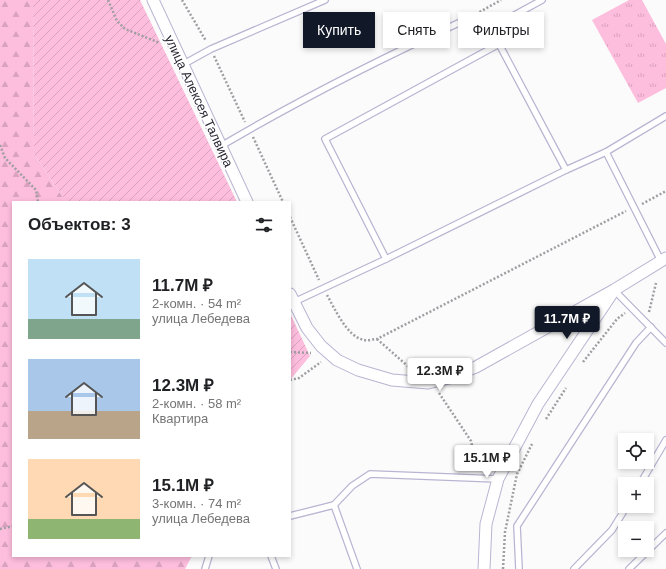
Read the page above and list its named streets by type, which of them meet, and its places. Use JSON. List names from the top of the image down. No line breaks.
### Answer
{"streets":{"street":["улица Алексея Талвира"]},"page":{"chip":["Купить","Снять","Фильтры"],"heading":"Объектов: 3","list":[{"name":"11.7M ₽","note":"2-комн. · 54 m² · улица Лебедева"},{"name":"12.3M ₽","note":"2-комн. · 58 m² · Квартира"},{"name":"15.1M ₽","note":"3-комн. · 74 m² · улица Лебедева"}],"price":["11.7M ₽","12.3M ₽","15.1M ₽"],"map_buttons":["+","−"]}}
